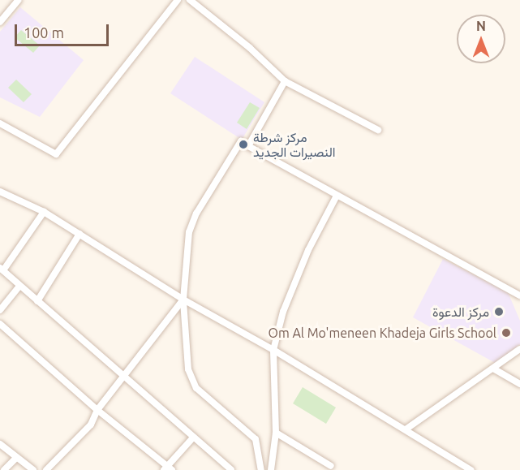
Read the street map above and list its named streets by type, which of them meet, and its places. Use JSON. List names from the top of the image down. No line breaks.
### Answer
{"places":["مركز شرطة النصيرات الجديد","مركز الدعوة","Om Al Mo'meneen Khadeja Girls School"],"scale_bar":"100 m","north":"top"}
